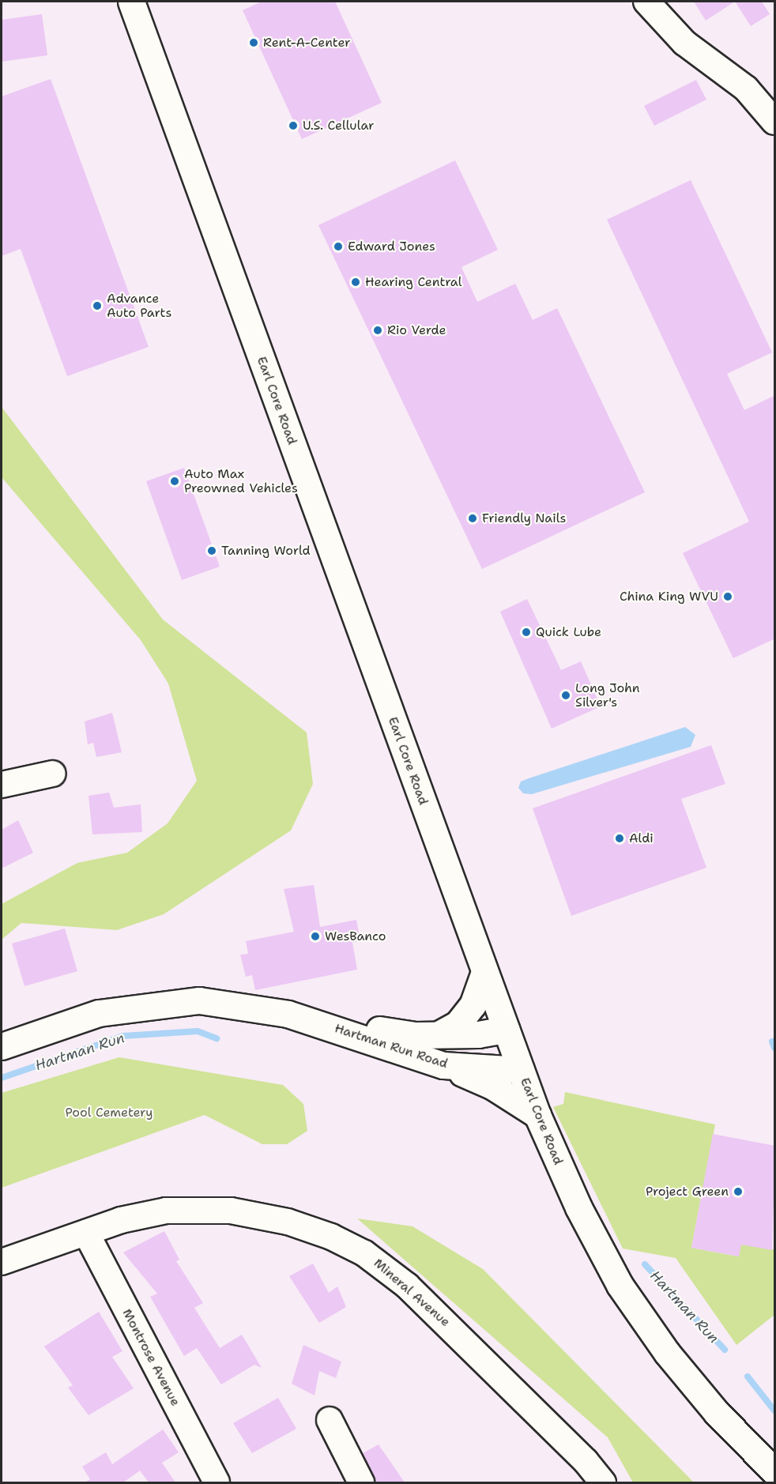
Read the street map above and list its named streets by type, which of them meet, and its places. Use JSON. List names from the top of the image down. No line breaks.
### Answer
{"streets":{"main road":["Earl Core Road","Hartman Run Road"],"street":["Mineral Avenue","Montrose Avenue"]},"crossings":[["Earl Core Road","Hartman Run Road"],["Mineral Avenue","Montrose Avenue"]],"water":["Hartman Run"],"parks":["Pool Cemetery"],"places":["Rent-A-Center","U.S. Cellular","Edward Jones","Hearing Central","Advance Auto Parts","Rio Verde","Auto Max Preowned Vehicles","Friendly Nails","Tanning World","China King WVU","Quick Lube","Long John Silver's","Aldi","WesBanco","Project Green"]}
